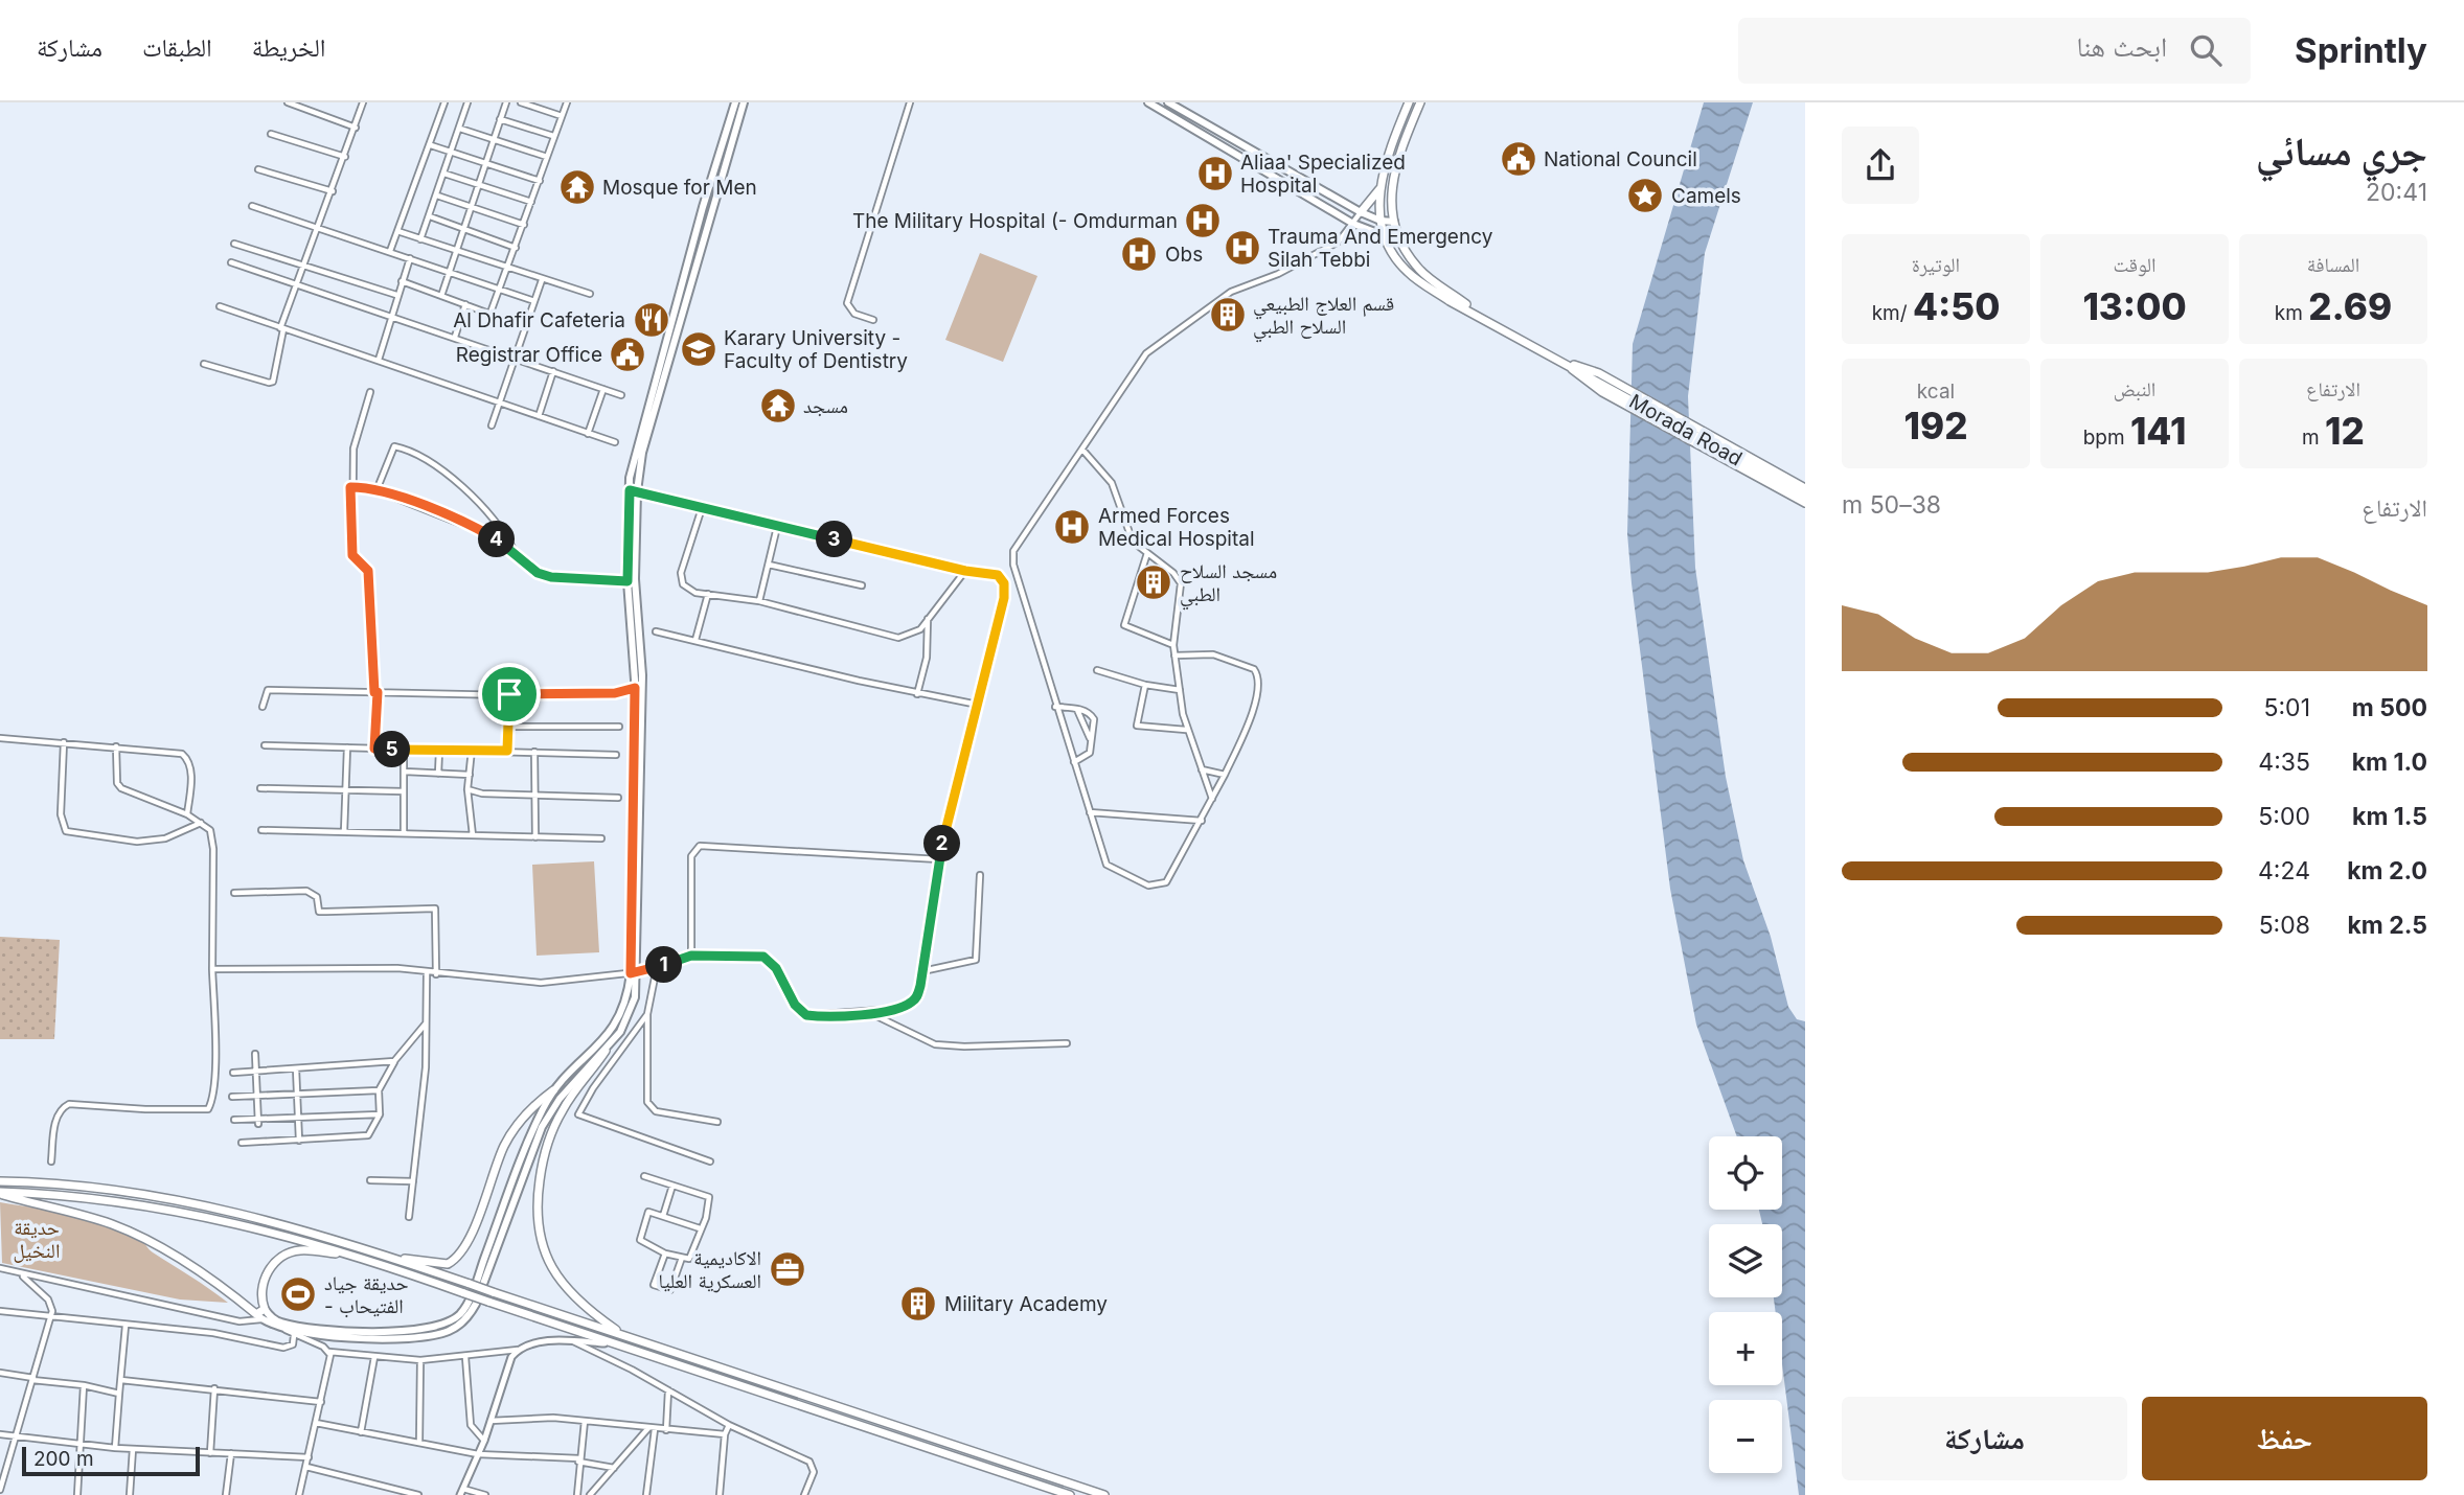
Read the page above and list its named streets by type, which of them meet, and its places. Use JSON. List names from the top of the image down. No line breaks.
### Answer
{"streets":{"main road":["Morada Road"]},"parks":["حديقة النخيل"],"places":{"public building":["National Council","Registrar Office"],"hospital":["Aliaa' Specialized Hospital","The Military Hospital (- Omdurman","Trauma And Emergency Silah Tebbi","Obs","Armed Forces Medical Hospital"],"temple":["Mosque for Men","مسجد"],"place":["Camels"],"building":["قسم العلاج الطبيعي السلاح الطبي","مسجد السلاح الطبي","Military Academy"],"restaurant":["Al Dhafir Cafeteria"],"school or university":["Karary University - Faculty of Dentistry"],"office":["الاكاديمية العسكرية العليا"],"sports":["حديقة جياد - الفتيحاب"]},"scale_bar":"200 m","page":{"header":"Sprintly","search":"ابحث هنا","nav":["الخريطة","الطبقات","مشاركة"],"heading":["جري مسائي","20:41"],"stats":[["المسافة","2.69 km"],["الوقت","13:00"],["الوتيرة","4:50 /km"],["الارتفاع","12 m"],["النبض","141 bpm"],["kcal","192"]],"chart":["الارتفاع","38–50 m"],"pins":["3","4","5","2","1"],"list":[{"name":"500 m","note":"5:01"},{"name":"1.0 km","note":"4:35"},{"name":"1.5 km","note":"5:00"},{"name":"2.0 km","note":"4:24"},{"name":"2.5 km","note":"5:08"}],"map_buttons":["+","−"],"buttons":["حفظ","مشاركة"],"scale":"200 m"}}
